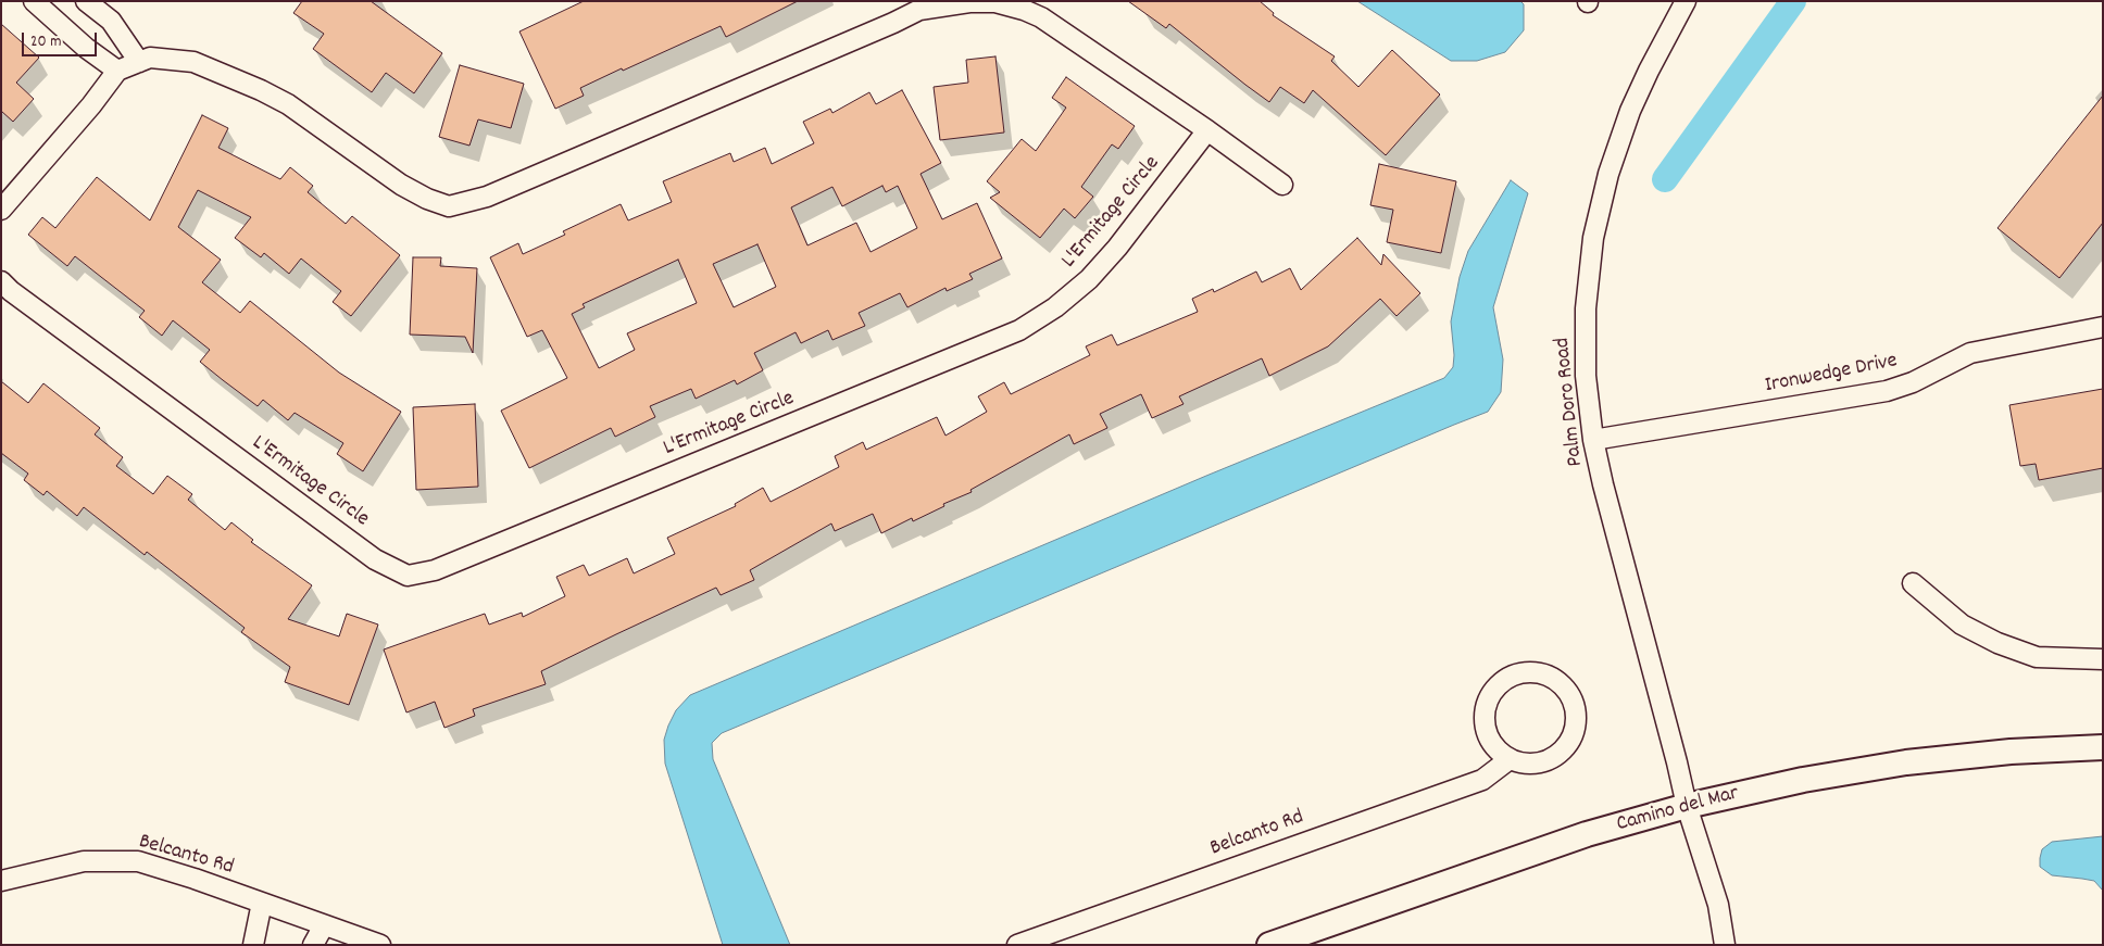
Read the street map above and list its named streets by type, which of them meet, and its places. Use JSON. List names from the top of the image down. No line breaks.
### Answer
{"streets":{"street":["L'Ermitage Circle","Ironwedge Drive","Palm Doro Road","Camino del Mar","Belcanto Rd"]},"crossings":[["Ironwedge Drive","Palm Doro Road"],["Palm Doro Road","Camino del Mar"]],"scale_bar":"20 m"}
